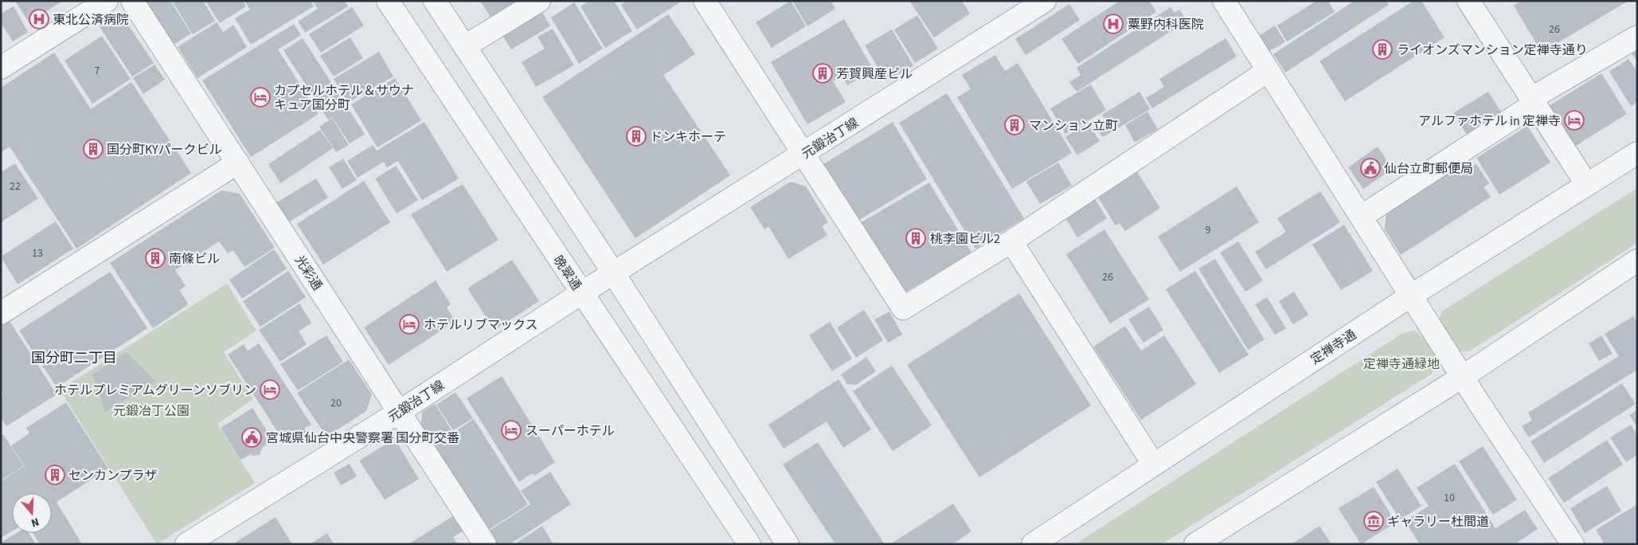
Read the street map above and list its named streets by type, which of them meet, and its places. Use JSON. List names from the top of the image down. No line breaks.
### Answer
{"streets":{"street":["元鍛治丁線","光彩通","晩翠通","定禅寺通"]},"crossings":[["元鍛治丁線","光彩通"],["元鍛治丁線","晩翠通"]],"districts":["国分町二丁目"],"parks":["定禅寺通緑地","元鍛冶丁公園"],"places":{"hospital":["東北公済病院","粟野内科医院"],"building":["ライオンズマンション定禅寺通り","芳賀興産ビル","マンション立町","ドンキホーテ","国分町KYパークビル","桃李園ビル2","南條ビル","センカンプラザ"],"hotel":["カプセルホテル＆サウナ キュア国分町","アルファホテル in 定禅寺","ホテルリブマックス","ホテルプレミアムグリーンソブリン","スーパーホテル"],"public building":["仙台立町郵便局","宮城県仙台中央警察署 国分町交番"],"museum":["ギャラリー杜間道"]},"house_numbers":["26","7","22","9","13","26","20","10"],"north":"bottom"}
